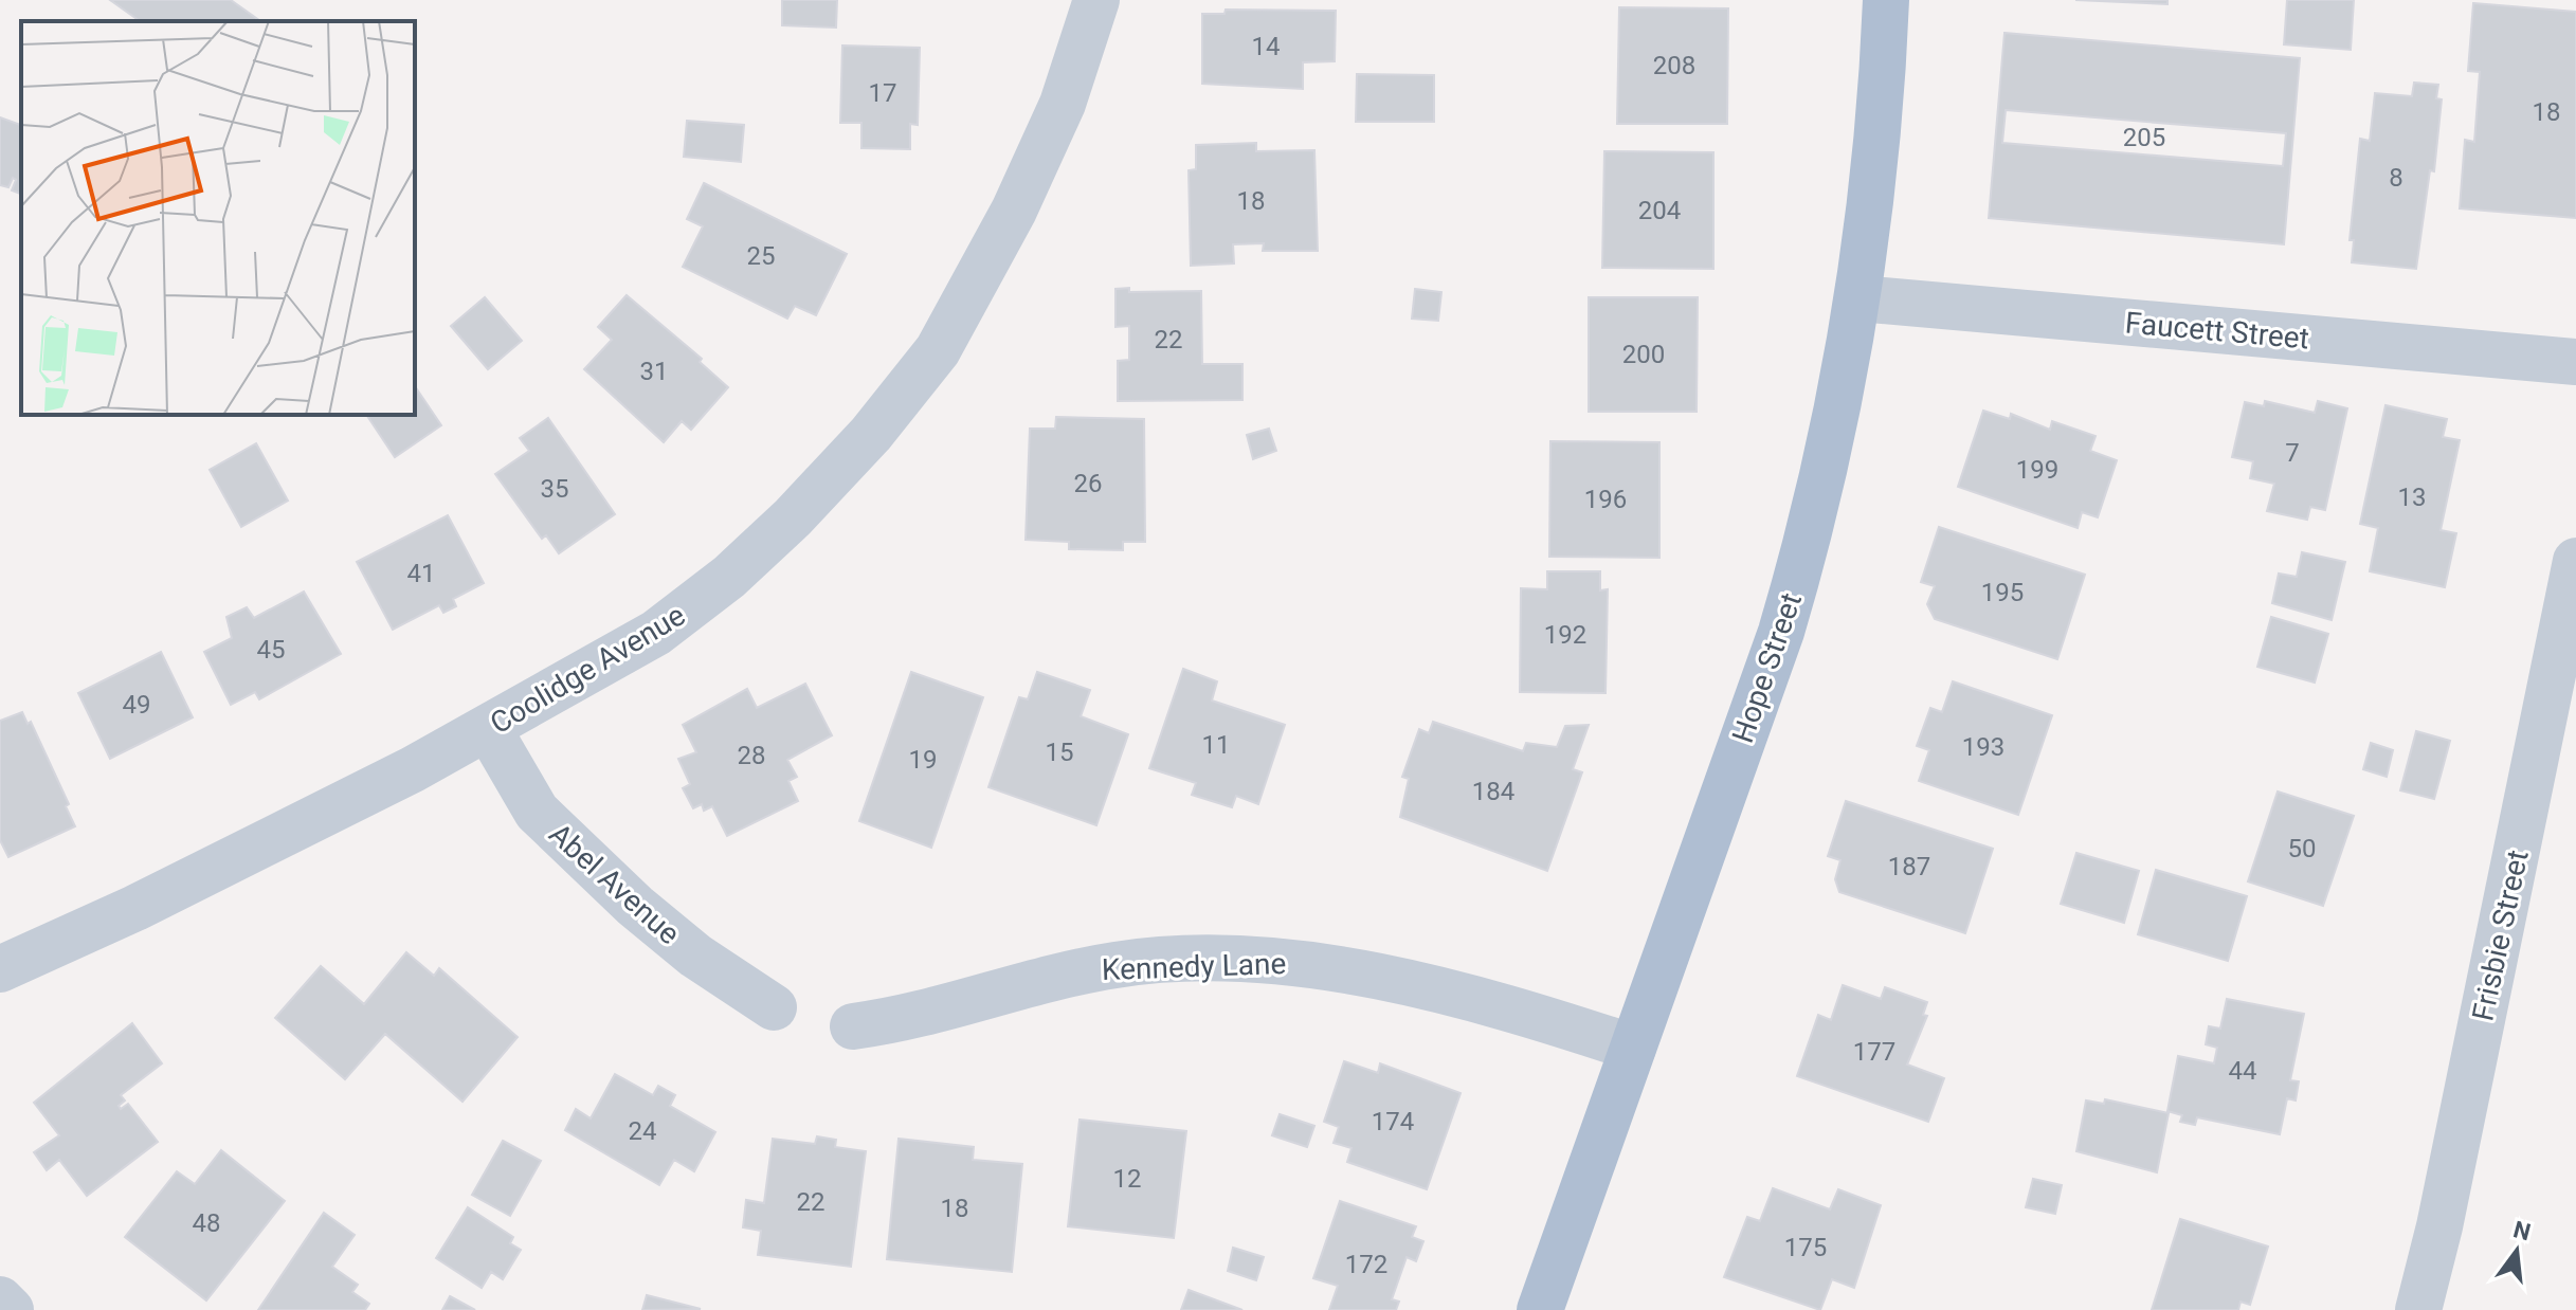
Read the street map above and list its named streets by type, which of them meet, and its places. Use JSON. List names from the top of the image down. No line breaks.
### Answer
{"streets":{"main road":["Hope Street"],"street":["Faucett Street","Coolidge Avenue","Abel Avenue","Frisbie Street","Kennedy Lane"]},"crossings":[["Faucett Street","Hope Street"],["Hope Street","Kennedy Lane"],["Coolidge Avenue","Abel Avenue"]],"house_numbers":["14","208","17","18","205","8","18","204","25","22","200","31","7","199","26","35","13","196","41","195","192","45","49","11","193","15","28","19","184","50","187","177","44","174","24","12","22","18","48","175","172"],"north":"top"}
